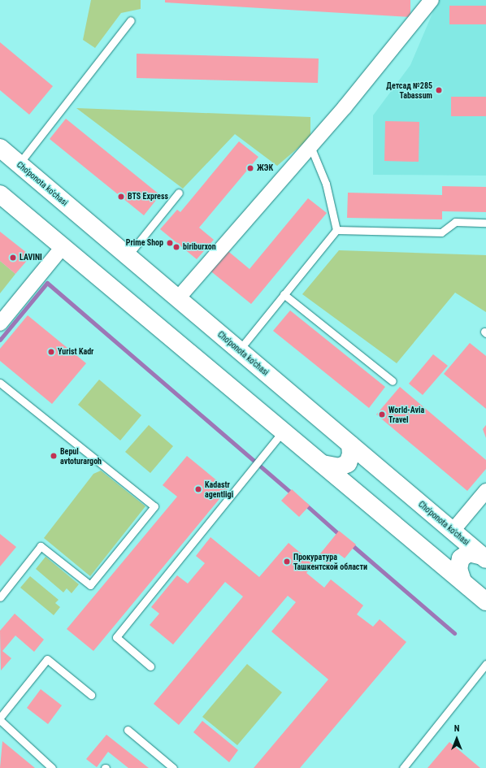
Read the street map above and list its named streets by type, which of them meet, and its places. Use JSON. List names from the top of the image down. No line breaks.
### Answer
{"streets":{"main road":["Cho'ponota ko'chasi"]},"places":["Детсад №285 Tabassum","ЖЭК","BTS Express","Prime Shop","biriburxon","LAVINI","Yurist Kadr","World-Avia Travel","Bepul avtoturargoh","Kadastr agentligi","Прокуратура Ташкентской области"],"north":"top"}
